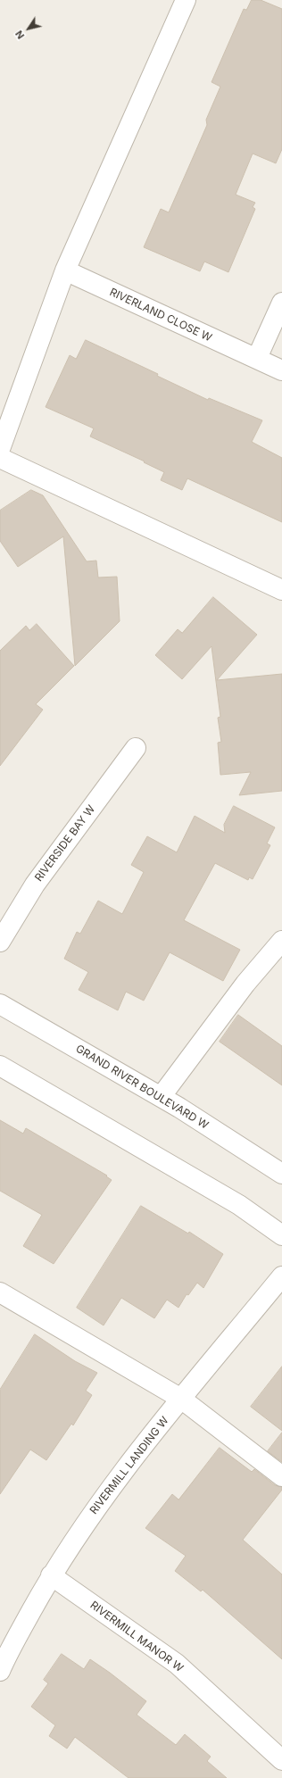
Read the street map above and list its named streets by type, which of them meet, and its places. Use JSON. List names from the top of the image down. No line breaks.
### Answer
{"streets":{"street":["RIVERLAND CLOSE W","RIVERSIDE BAY W","GRAND RIVER BOULEVARD W","RIVERMILL LANDING W","RIVERMILL MANOR W"]},"crossings":[["RIVERMILL LANDING W","RIVERMILL MANOR W"]],"north":"bottom left"}
